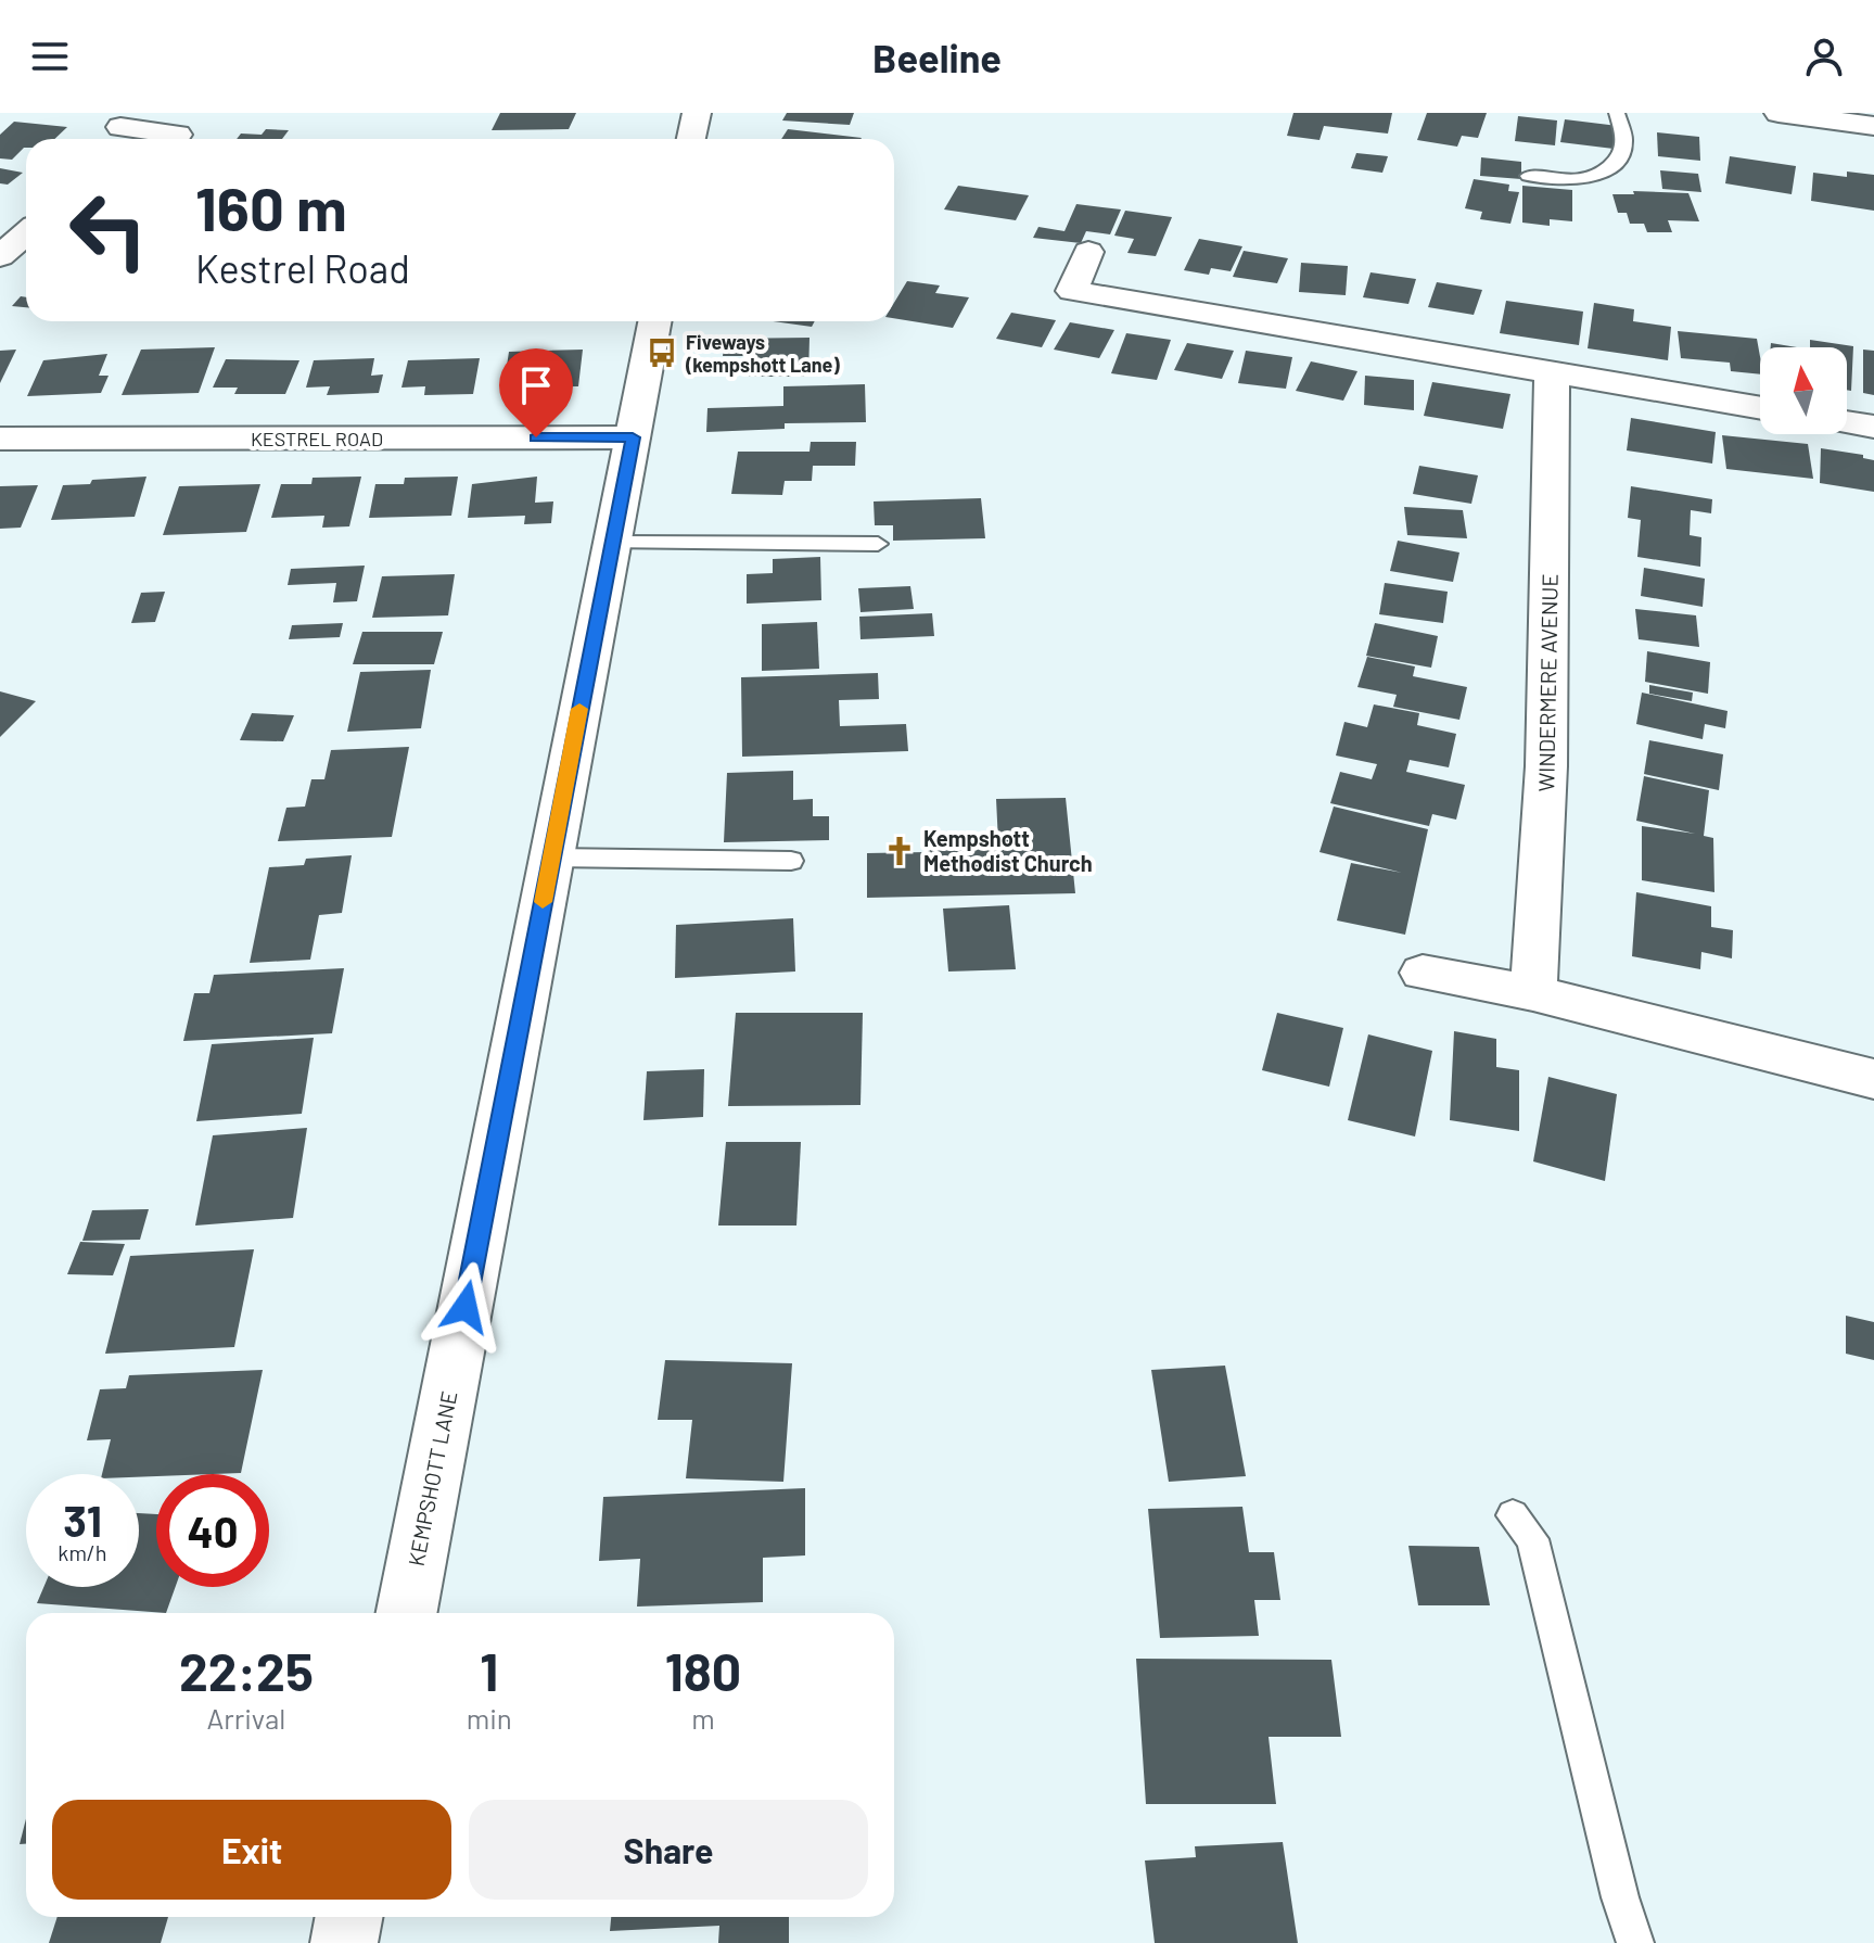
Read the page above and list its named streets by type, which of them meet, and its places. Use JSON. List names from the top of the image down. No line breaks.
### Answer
{"streets":{"street":["KESTREL ROAD","WINDERMERE AVENUE","KEMPSHOTT LANE"]},"crossings":[["KESTREL ROAD","KEMPSHOTT LANE"]],"places":{"bus stop":["Fiveways (kempshott Lane)"],"church":["Kempshott Methodist Church"]},"north":"top","page":{"header":"Beeline","turn":["160 m","Kestrel Road"],"speed":"31 km/h","limit":"40","eta":["22:25","Arrival","1","min","180","m"],"buttons":["Exit","Share"]}}
